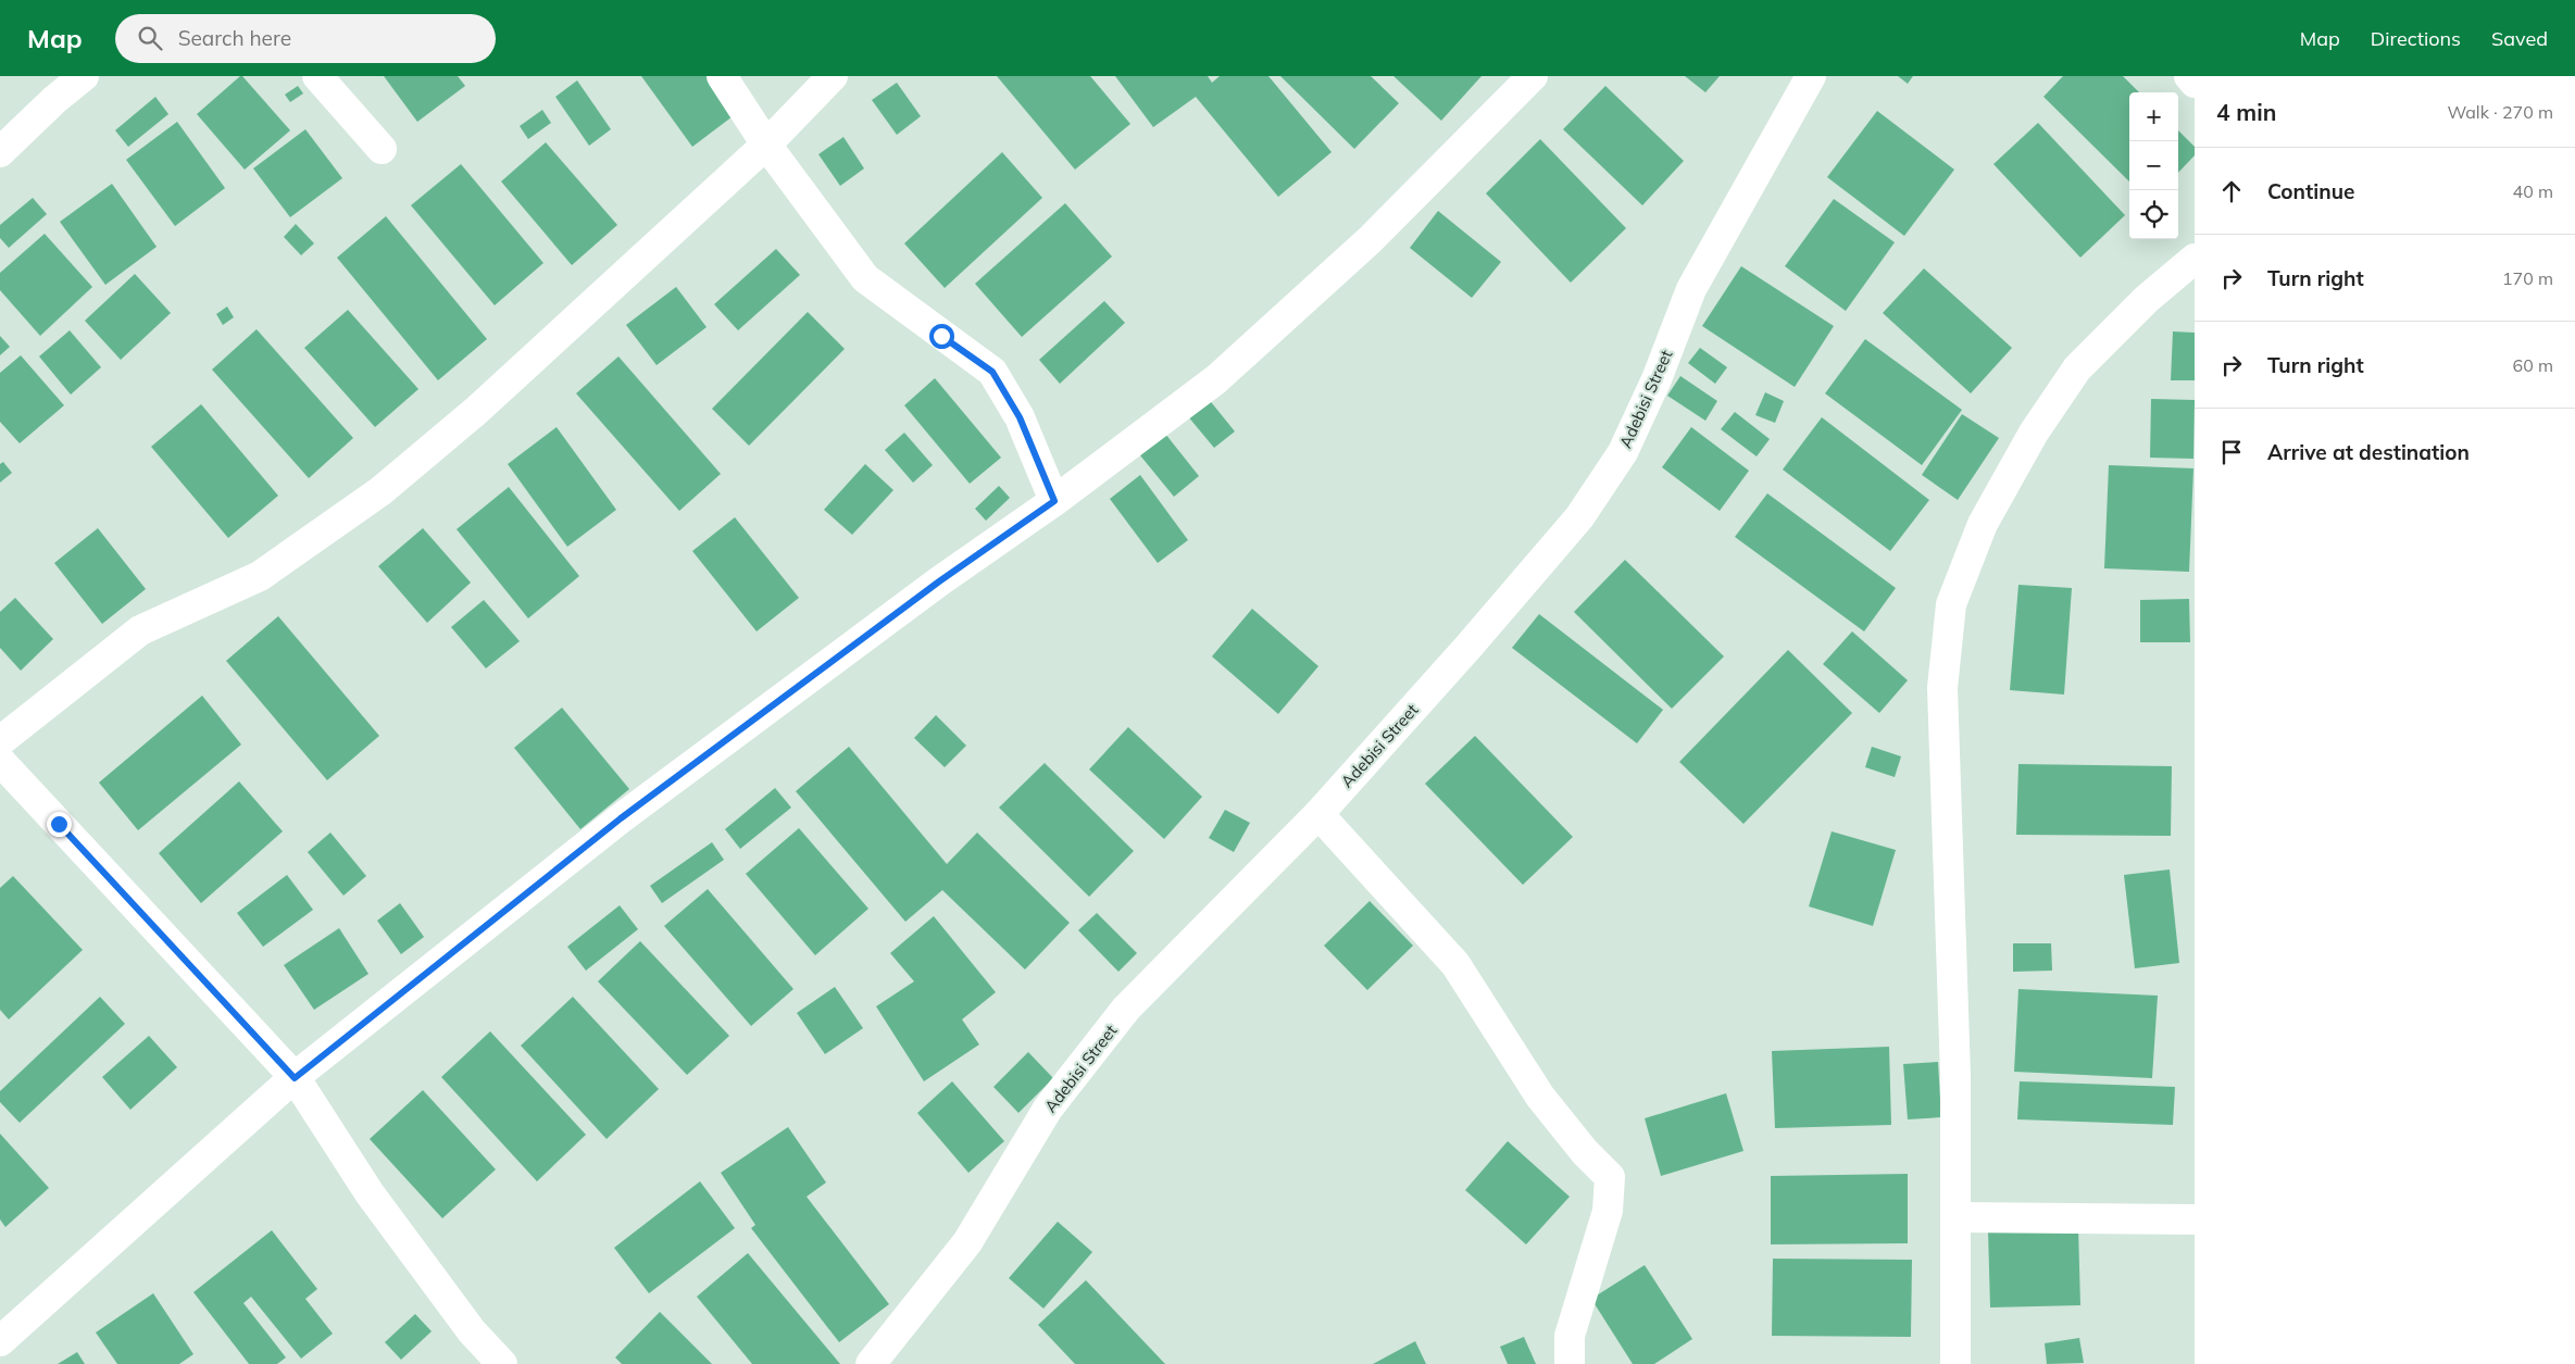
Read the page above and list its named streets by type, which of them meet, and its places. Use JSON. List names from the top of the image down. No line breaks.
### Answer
{"streets":{"street":["Adebisi Street"]},"page":{"header":"Map","search":"Search here","nav":["Map","Directions","Saved"],"heading":["4 min","Walk · 270 m"],"map_buttons":["+","−"],"list":[["Continue","40 m"],["Turn right","170 m"],["Turn right","60 m"],"Arrive at destination"]}}
